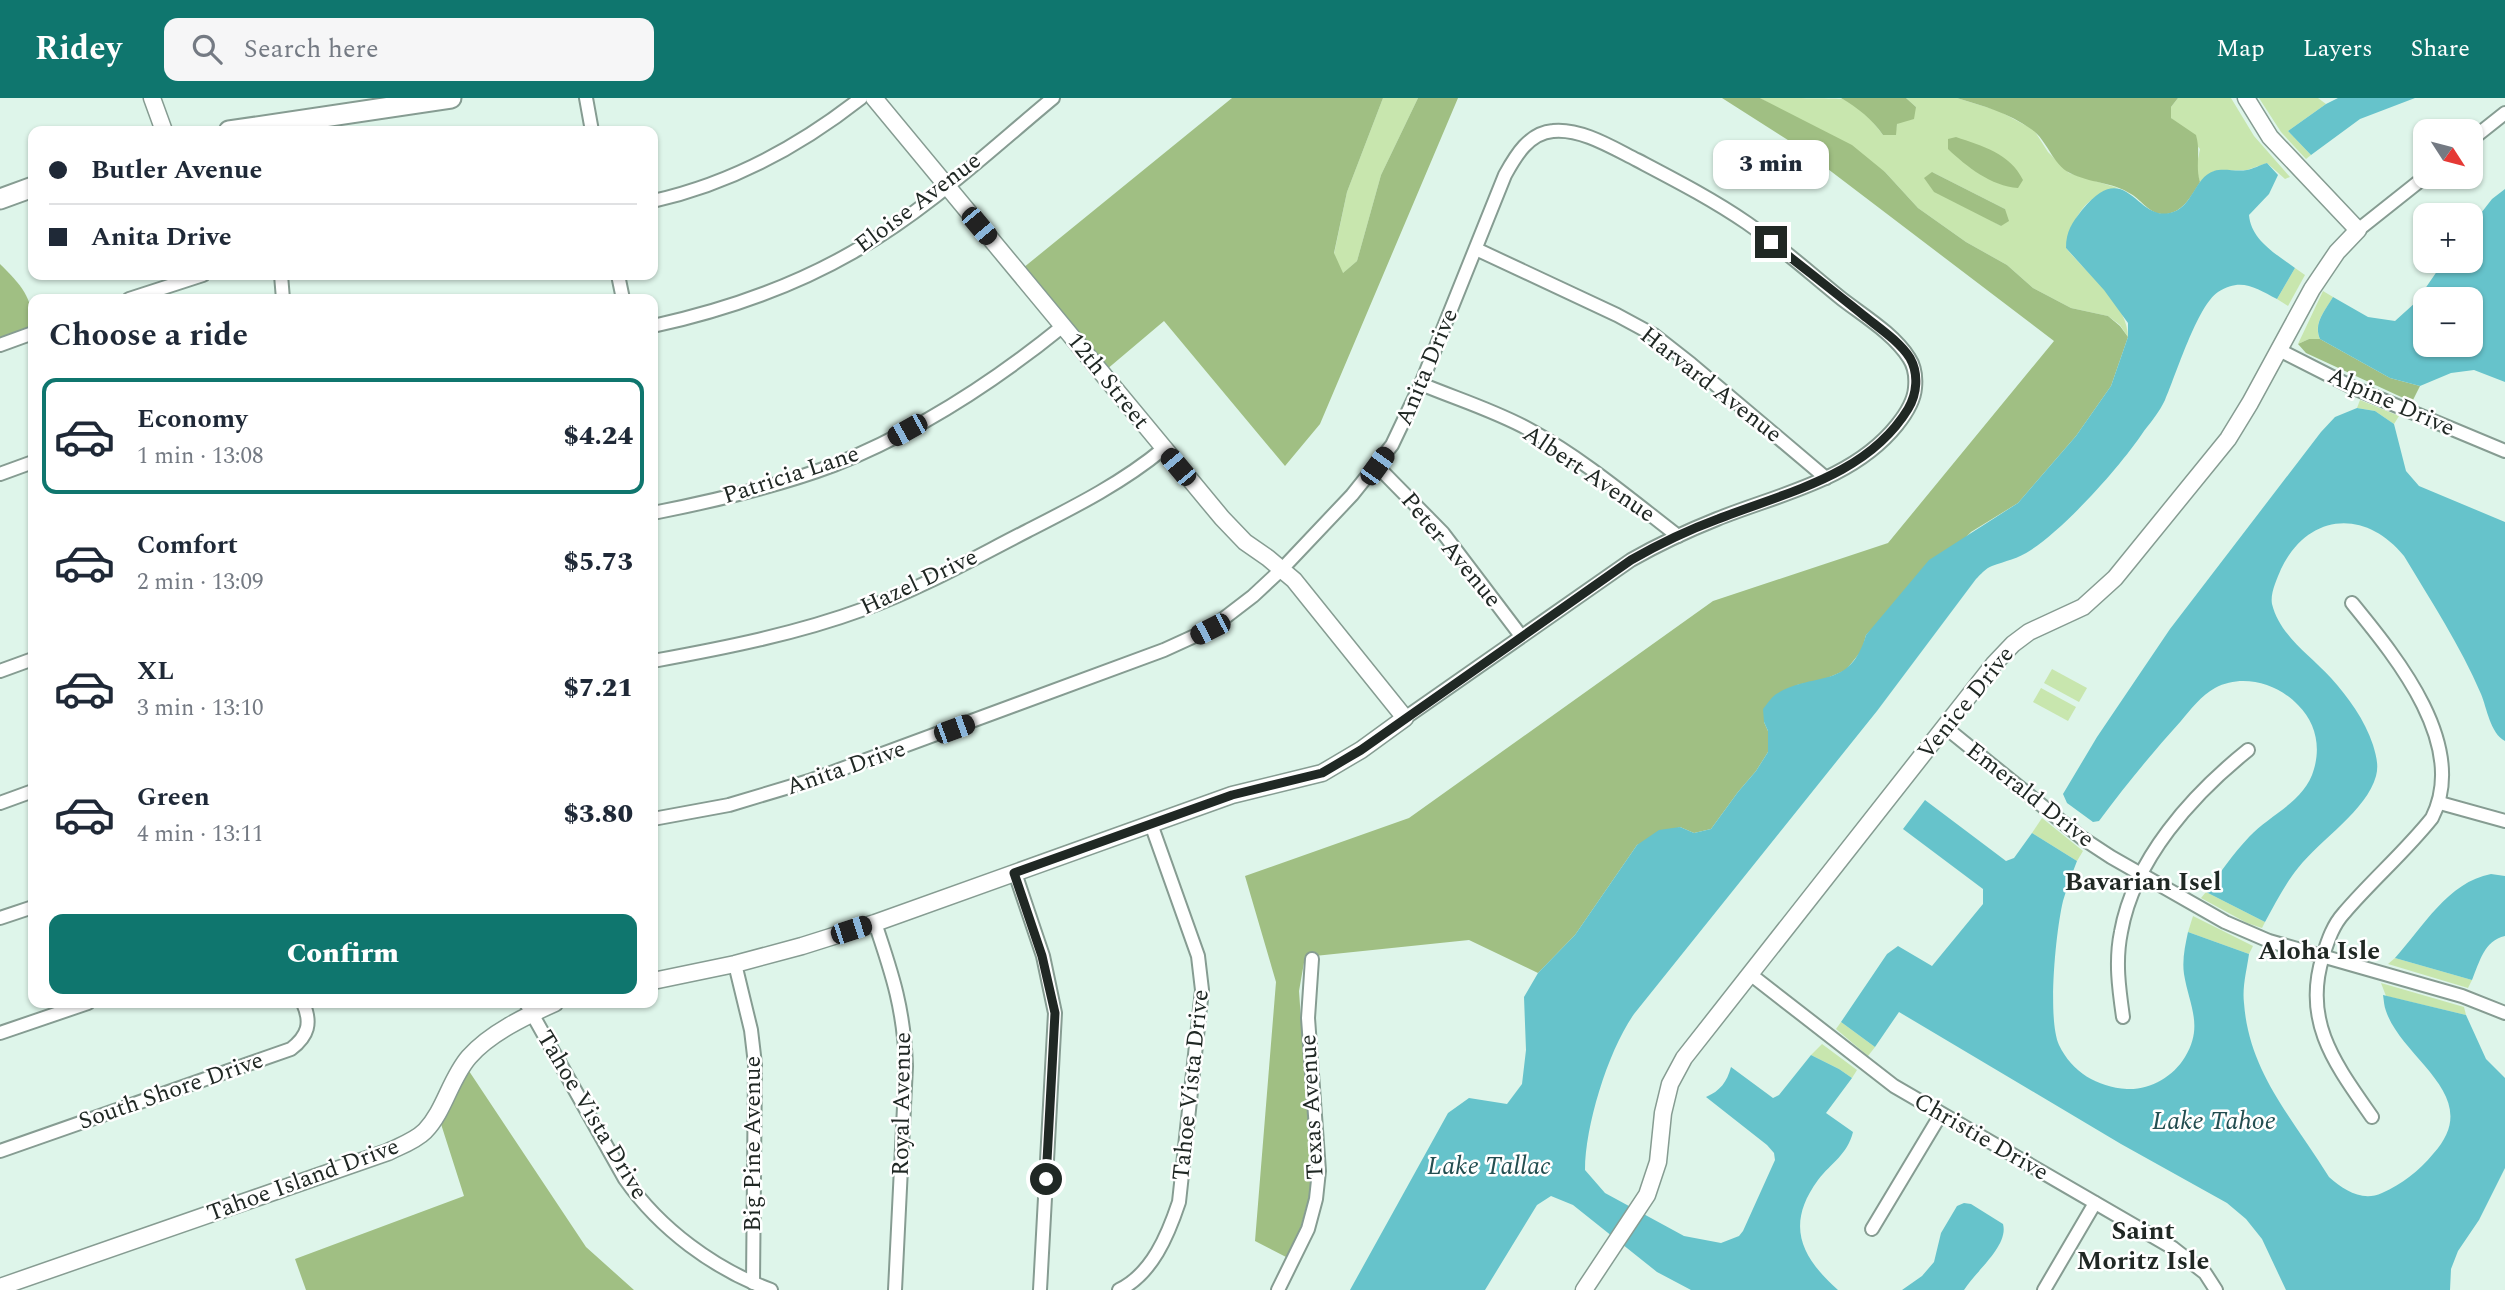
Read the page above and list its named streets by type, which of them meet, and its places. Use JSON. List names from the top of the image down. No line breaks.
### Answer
{"streets":{"street":["Eloise Avenue","Anita Drive","12th Street","Harvard Avenue","Alpine Drive","Albert Avenue","Patricia Lane","Peter Avenue","Hazel Drive","Venice Drive","Emerald Drive","Tahoe Vista Drive","South Shore Drive","Royal Avenue","Texas Avenue","Christie Drive","Big Pine Avenue","Tahoe Island Drive"]},"crossings":[["Eloise Avenue","12th Street"],["Anita Drive","12th Street"],["Anita Drive","Harvard Avenue"],["Anita Drive","Albert Avenue"],["Anita Drive","Peter Avenue"],["12th Street","Patricia Lane"],["12th Street","Hazel Drive"],["Alpine Drive","Venice Drive"],["Venice Drive","Emerald Drive"],["Venice Drive","Christie Drive"],["Tahoe Vista Drive","Big Pine Avenue"],["Tahoe Vista Drive","Tahoe Island Drive"]],"districts":["Bavarian Isel","Aloha Isle","Saint Moritz Isle"],"water":["Lake Tahoe","Lake Tallac"],"north":"bottom right","page":{"header":"Ridey","search":"Search here","nav":["Map","Layers","Share"],"map_buttons":["+","−"],"banner":["Butler Avenue","Anita Drive"],"bubble":"3 min","heading":"Choose a ride","list":[{"name":"Economy","note":"1 min · 13:08","value":"$4.24"},{"name":"Comfort","note":"2 min · 13:09","value":"$5.73"},{"name":"XL","note":"3 min · 13:10","value":"$7.21"},{"name":"Green","note":"4 min · 13:11","value":"$3.80"}],"buttons":"Confirm"}}
